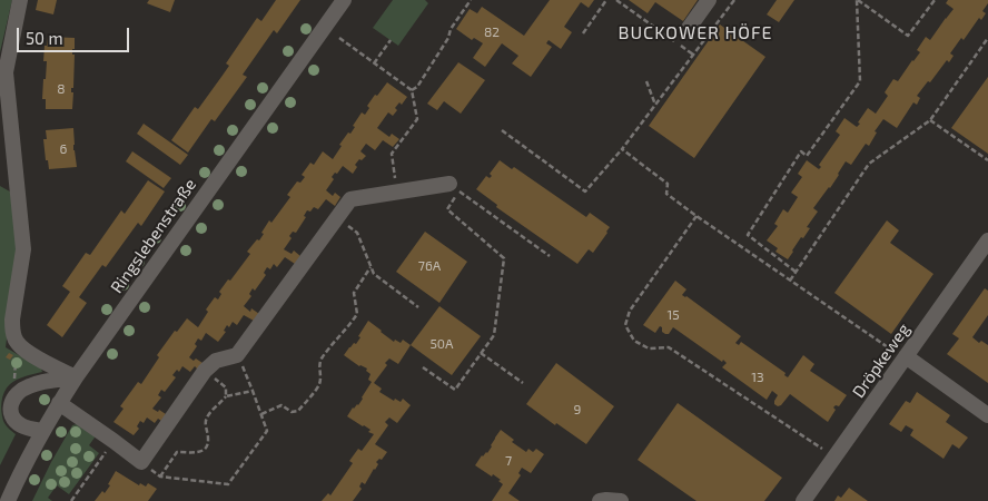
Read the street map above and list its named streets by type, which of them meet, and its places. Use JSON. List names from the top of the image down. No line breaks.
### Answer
{"streets":{"street":["Ringslebenstraße","Dröpkeweg"]},"districts":["BUCKOWER HÖFE"],"house_numbers":["82","8","6","76A","15","50A","13","9","7"],"scale_bar":"50 m"}
